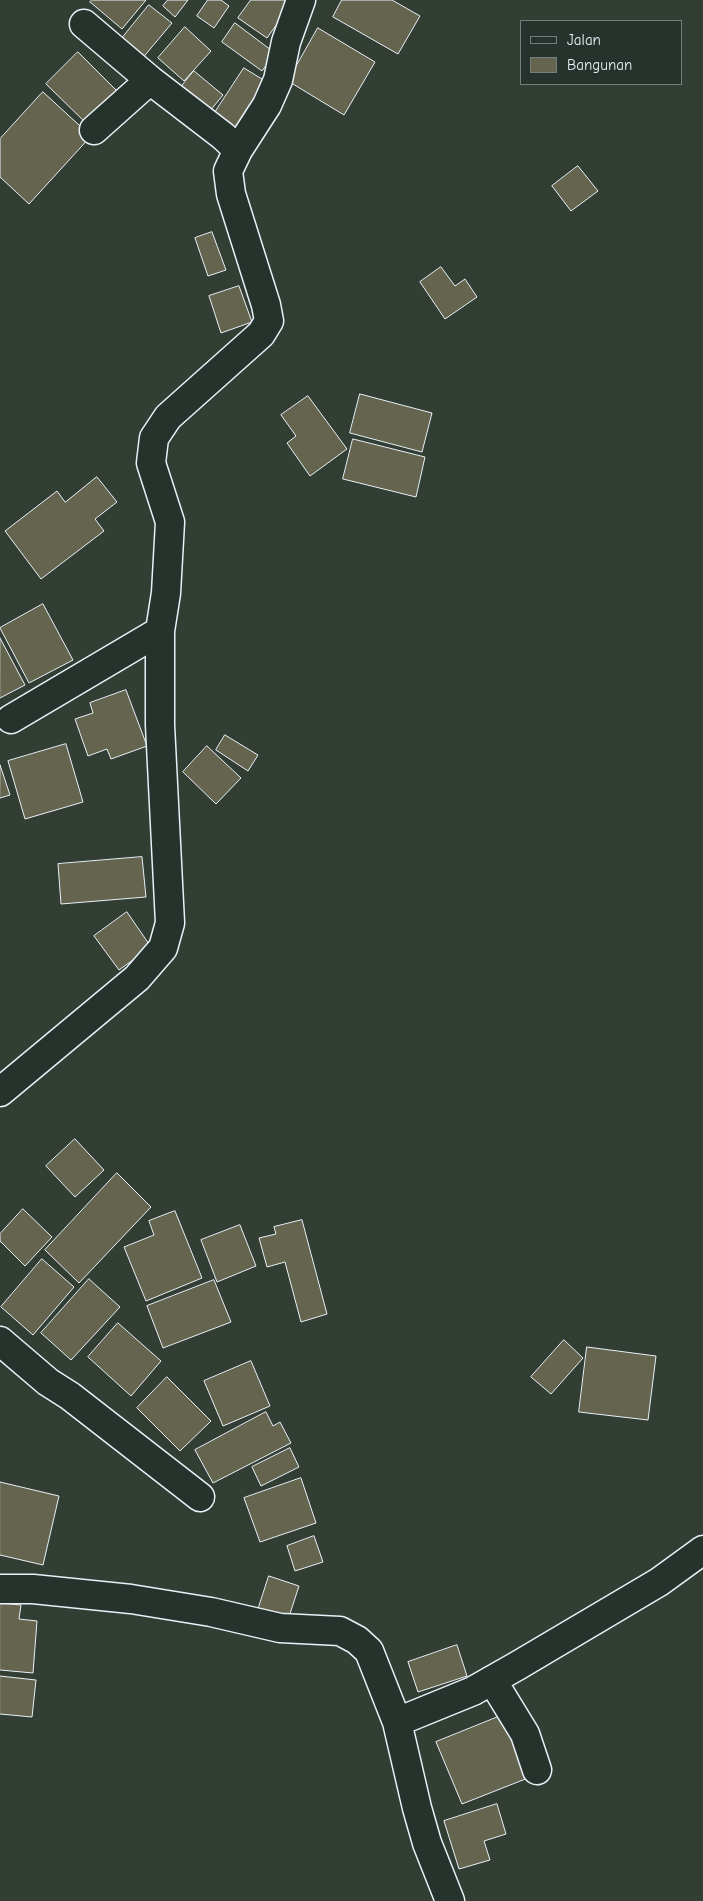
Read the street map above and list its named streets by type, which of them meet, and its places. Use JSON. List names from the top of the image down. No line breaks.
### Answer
{"legend":["Jalan","Bangunan"]}
